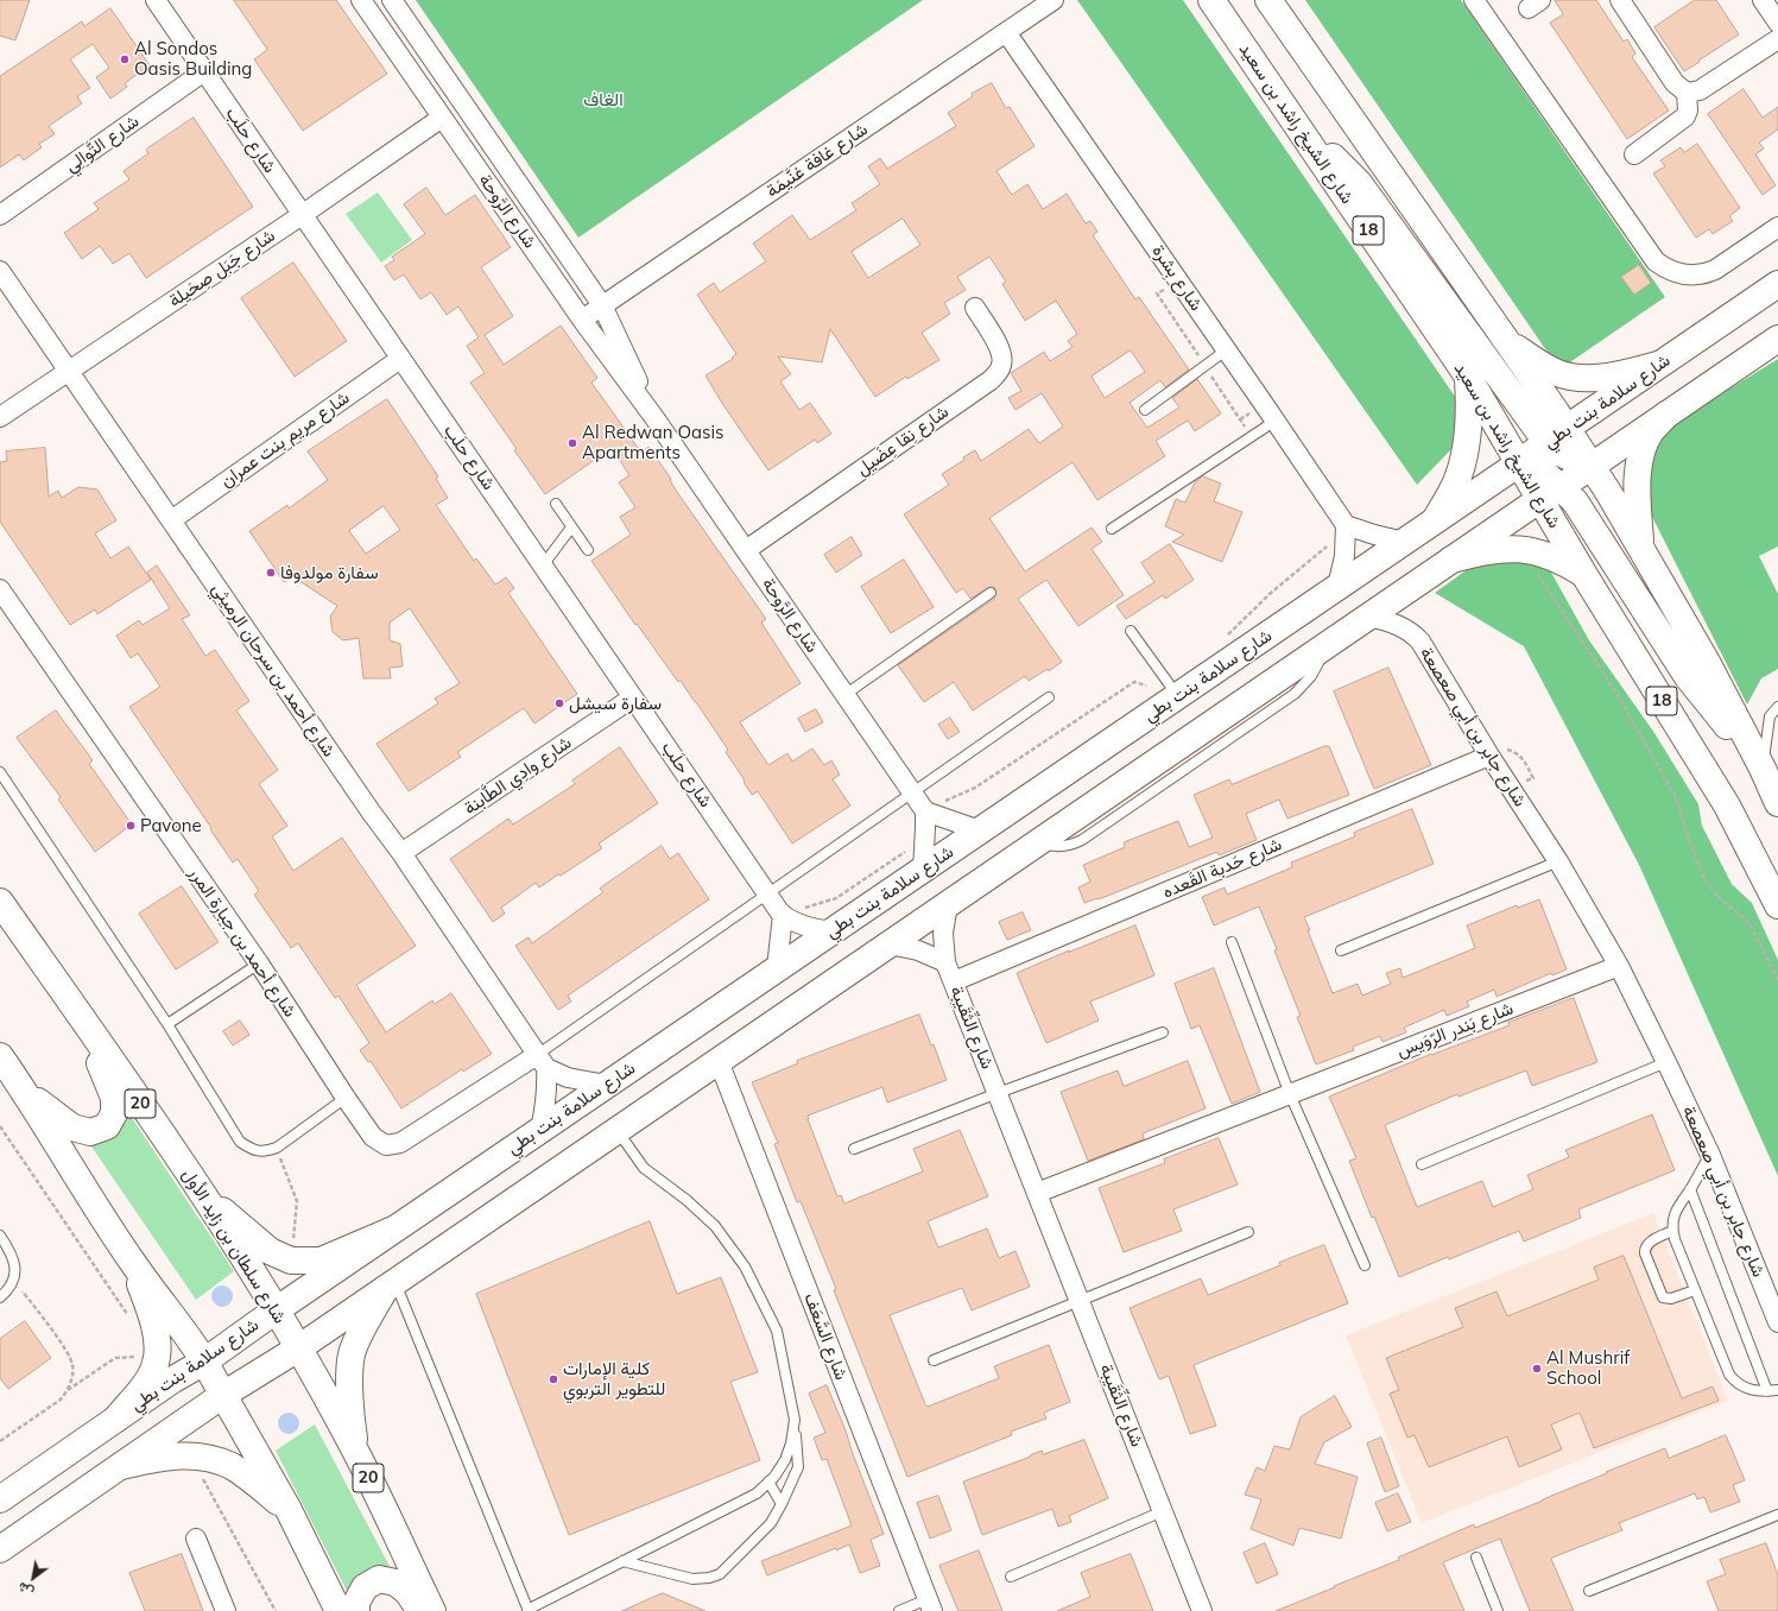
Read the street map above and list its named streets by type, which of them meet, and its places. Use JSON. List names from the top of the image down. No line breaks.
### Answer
{"streets":{"main road":["شارع الشيخ راشد بن سعيد","18","شارع سلامة بنت بطي","20","شارع سلطان بن زايد الأول"],"street":["شارع حلَب","شارع التَّوالِي","شارع غافة غنَّيمَة","شارع الرَّوحة","شارع جَبَل صِحَيلة","شارع بِشرة","شارع مريم بنت عمران","شارع نِقا عِضَيل","شارع أحمد بن سرحان الرميثي","شارع جابر بن أبي صعصعة","شارع وادِي الطَّابنة","شارع حَدبة القَعده","شارع أحمد بن جبارة المرر","شارع الثِّقَيبة","شارع بَندر الرّوَيس","شارع السَّعَف"]},"crossings":[["شارع الشيخ راشد بن سعيد","شارع سلامة بنت بطي"],["شارع حلَب","شارع التَّوالِي"],["شارع حلَب","شارع جَبَل صِحَيلة"],["شارع حلَب","شارع مريم بنت عمران"],["شارع حلَب","شارع وادِي الطَّابنة"],["شارع غافة غنَّيمَة","شارع الرَّوحة"],["شارع غافة غنَّيمَة","شارع بِشرة"],["شارع الرَّوحة","شارع جَبَل صِحَيلة"],["شارع الرَّوحة","شارع سلامة بنت بطي"],["شارع الرَّوحة","شارع نِقا عِضَيل"],["شارع جَبَل صِحَيلة","شارع أحمد بن سرحان الرميثي"],["شارع سلامة بنت بطي","شارع سلطان بن زايد الأول"],["شارع مريم بنت عمران","شارع أحمد بن سرحان الرميثي"],["شارع أحمد بن سرحان الرميثي","شارع وادِي الطَّابنة"],["شارع أحمد بن سرحان الرميثي","شارع أحمد بن جبارة المرر"],["شارع جابر بن أبي صعصعة","شارع حَدبة القَعده"],["شارع جابر بن أبي صعصعة","شارع بَندر الرّوَيس"],["شارع حَدبة القَعده","شارع الثِّقَيبة"],["شارع الثِّقَيبة","شارع بَندر الرّوَيس"]],"parks":["الغاف"],"places":["Al Sondos Oasis Building","Al Redwan Oasis Apartments","سفارة مولدوفا","سفارة سيشل","Pavone","Al Mushrif School","كلية الإمارات للتطوير التربوي"],"north":"bottom left"}
